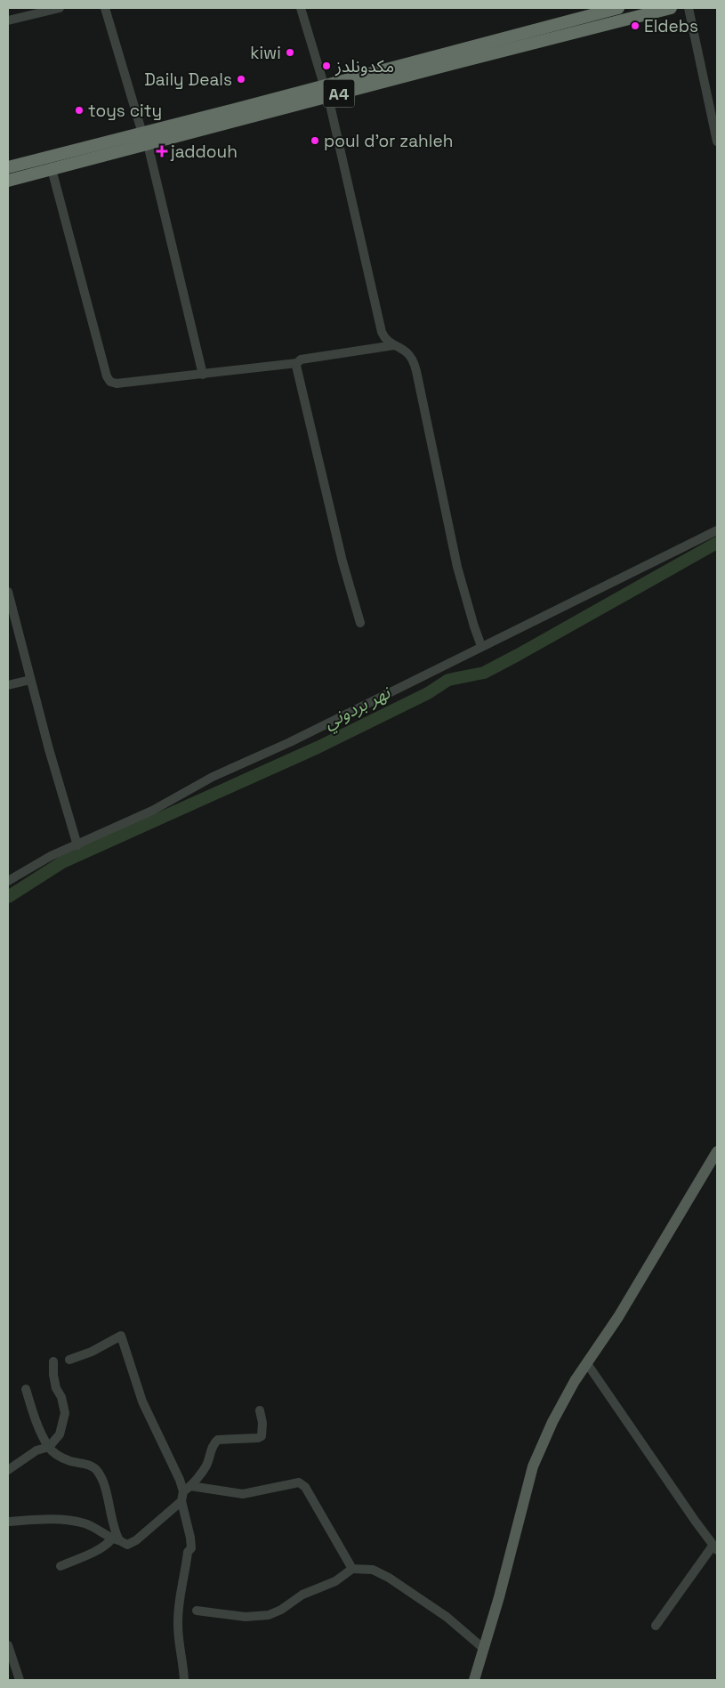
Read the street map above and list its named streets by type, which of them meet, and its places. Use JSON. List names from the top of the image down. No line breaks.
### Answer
{"streets":{"highway":["A4"]},"water":["نهر بردوني"],"places":{"other":["Eldebs","kiwi","مكدونلدز","Daily Deals","toys city","poul d'or zahleh"],"health":["jaddouh"]}}
